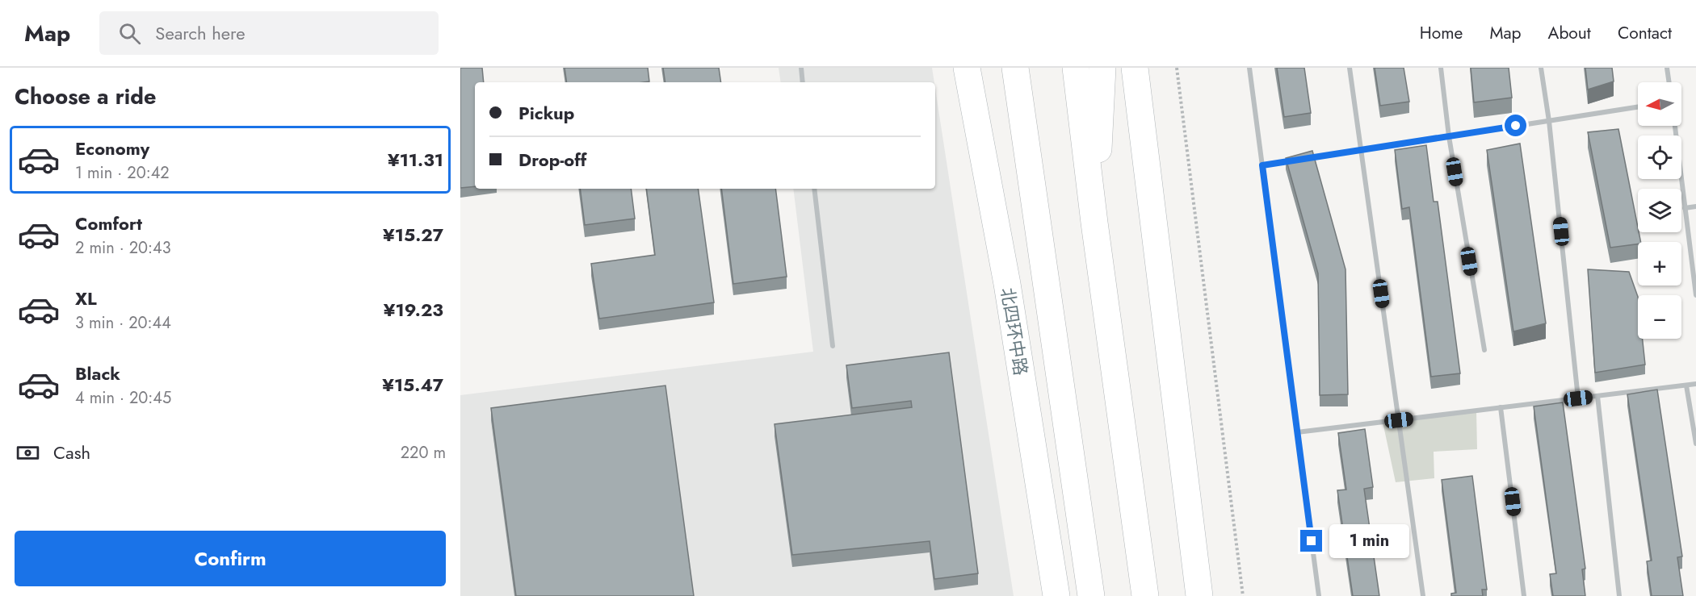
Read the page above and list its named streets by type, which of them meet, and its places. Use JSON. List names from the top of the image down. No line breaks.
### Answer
{"streets":{"main road":["北四环中路"]},"north":"left","page":{"header":"Map","search":"Search here","nav":["Home","Map","About","Contact"],"heading":"Choose a ride","map_buttons":["+","−"],"banner":["Pickup","Drop-off"],"list":[{"name":"Economy","note":"1 min · 20:42","value":"¥11.31"},{"name":"Comfort","note":"2 min · 20:43","value":"¥15.27"},{"name":"XL","note":"3 min · 20:44","value":"¥19.23"},{"name":"Black","note":"4 min · 20:45","value":"¥15.47"}],"pay":["Cash","220 m"],"buttons":"Confirm","bubble":"1 min"}}
